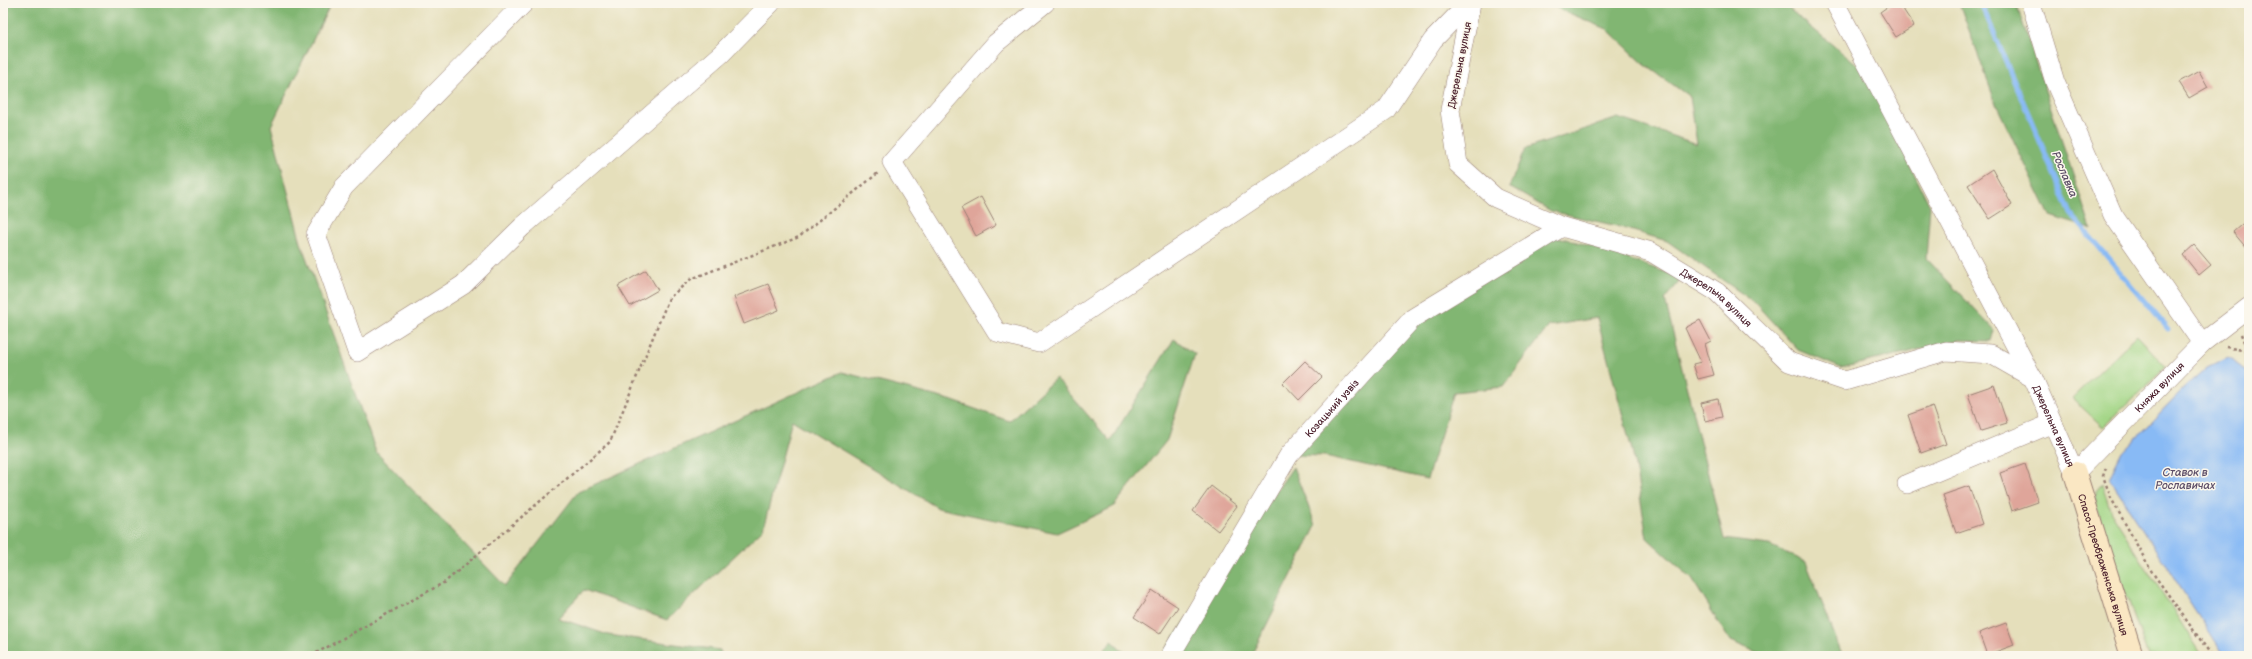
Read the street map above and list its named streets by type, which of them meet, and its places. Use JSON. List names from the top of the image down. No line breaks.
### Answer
{"streets":{"street":["Джерельна вулиця","Княжа вулиця","Козацький узвіз","Спасо-Преображенська вулиця"]},"crossings":[["Джерельна вулиця","Княжа вулиця"],["Джерельна вулиця","Козацький узвіз"],["Джерельна вулиця","Спасо-Преображенська вулиця"],["Княжа вулиця","Спасо-Преображенська вулиця"]],"water":["Рославка","Ставок в Рославичах"]}
